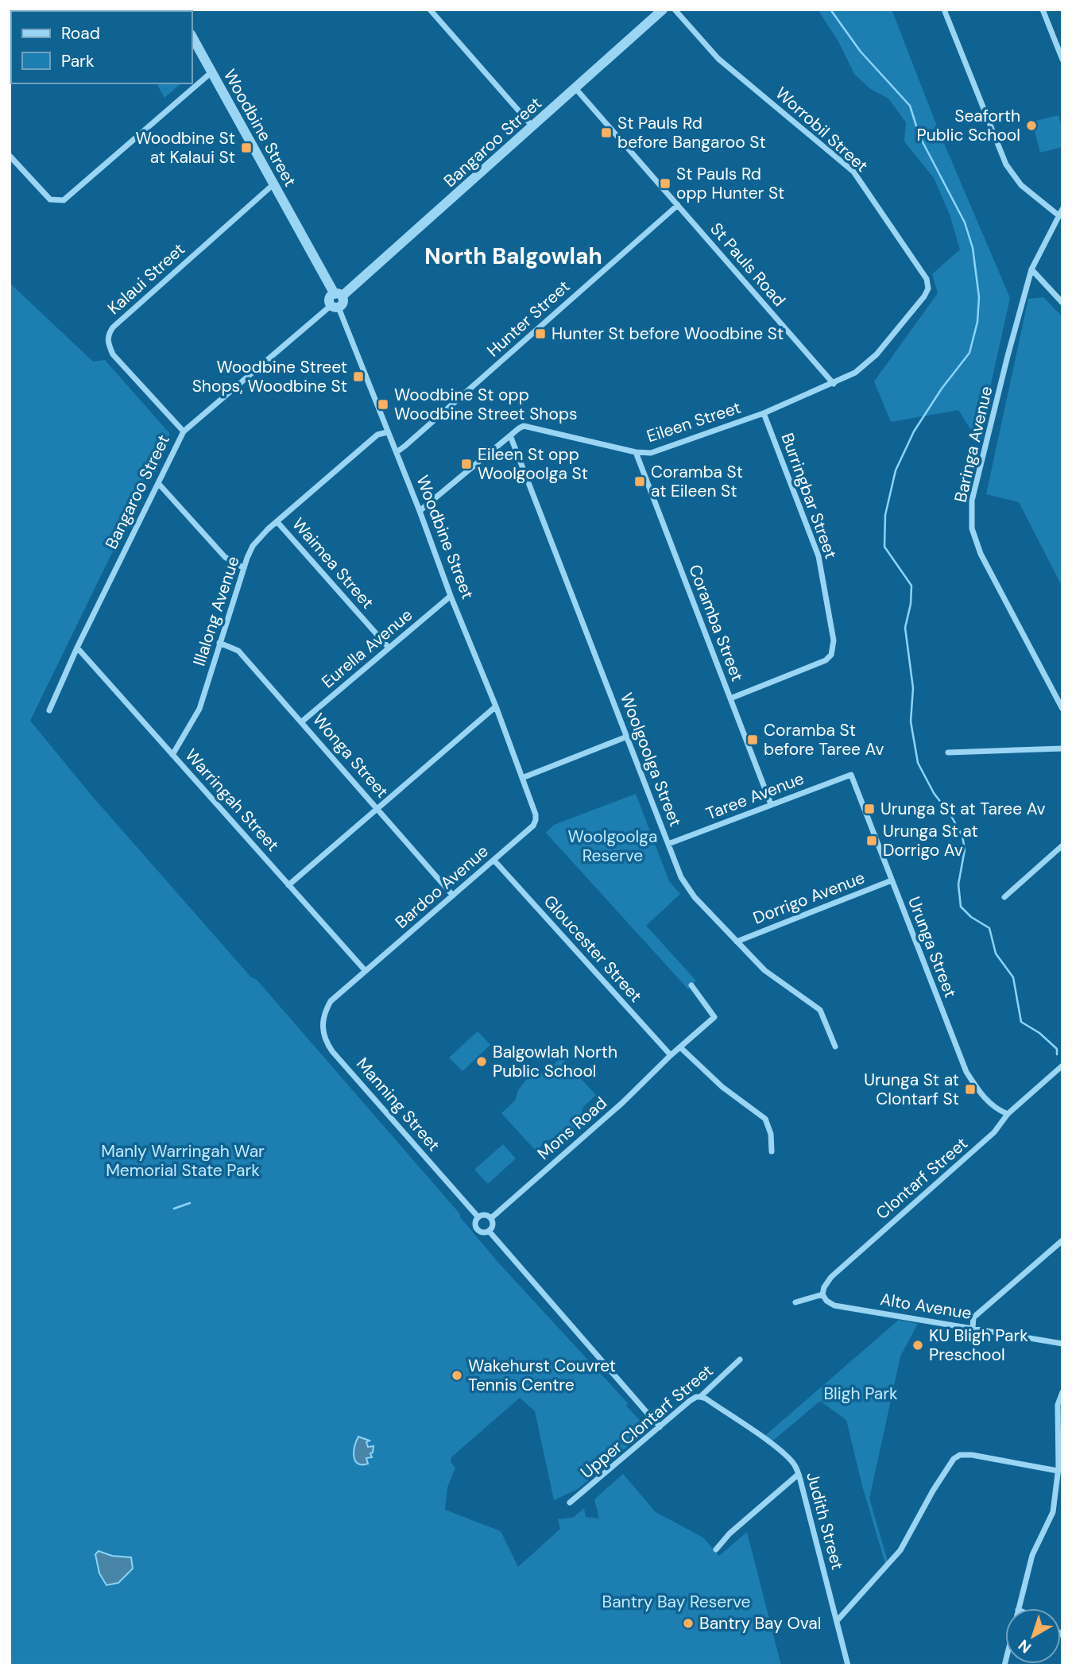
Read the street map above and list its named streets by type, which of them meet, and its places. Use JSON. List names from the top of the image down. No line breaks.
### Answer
{"streets":{"street":["Woodbine Street","Worrobil Street","Bangaroo Street","St Pauls Road","Kalaui Street","Hunter Street","Eileen Street","Baringa Avenue","Burringbar Street","Waimea Street","Illalong Avenue","Coramba Street","Eurella Avenue","Wonga Street","Woolgoolga Street","Taree Avenue","Warringah Street","Bardoo Avenue","Dorrigo Avenue","Urunga Street","Gloucester Street","Manning Street","Mons Road","Clontarf Street","Alto Avenue","Upper Clontarf Street","Judith Street"]},"crossings":[["Woodbine Street","Bangaroo Street"],["Woodbine Street","Kalaui Street"],["Woodbine Street","Hunter Street"],["Woodbine Street","Eileen Street"],["Woodbine Street","Illalong Avenue"],["Woodbine Street","Eurella Avenue"],["Woodbine Street","Bardoo Avenue"],["Worrobil Street","Eileen Street"],["Bangaroo Street","St Pauls Road"],["Bangaroo Street","Kalaui Street"],["Bangaroo Street","Warringah Street"],["St Pauls Road","Hunter Street"],["St Pauls Road","Eileen Street"],["Eileen Street","Burringbar Street"],["Eileen Street","Coramba Street"],["Eileen Street","Woolgoolga Street"],["Burringbar Street","Coramba Street"],["Waimea Street","Illalong Avenue"],["Waimea Street","Eurella Avenue"],["Illalong Avenue","Wonga Street"],["Illalong Avenue","Warringah Street"],["Coramba Street","Taree Avenue"],["Eurella Avenue","Wonga Street"],["Wonga Street","Bardoo Avenue"],["Woolgoolga Street","Taree Avenue"],["Woolgoolga Street","Dorrigo Avenue"],["Taree Avenue","Urunga Street"],["Warringah Street","Bardoo Avenue"],["Bardoo Avenue","Gloucester Street"],["Bardoo Avenue","Manning Street"],["Dorrigo Avenue","Urunga Street"],["Urunga Street","Clontarf Street"],["Gloucester Street","Mons Road"],["Manning Street","Mons Road"],["Clontarf Street","Alto Avenue"],["Upper Clontarf Street","Judith Street"]],"districts":["North Balgowlah"],"parks":["Woolgoolga Reserve","Manly Warringah War Memorial State Park","Bligh Park","Bantry Bay Reserve"],"places":{"other":["Seaforth Public School","Balgowlah North Public School","KU Bligh Park Preschool","Wakehurst Couvret Tennis Centre","Bantry Bay Oval"],"transit":["St Pauls Rd before Bangaroo St","Woodbine St at Kalaui St","St Pauls Rd opp Hunter St","Hunter St before Woodbine St","Woodbine Street Shops, Woodbine St","Woodbine St opp Woodbine Street Shops","Eileen St opp Woolgoolga St","Coramba St at Eileen St","Coramba St before Taree Av","Urunga St at Taree Av","Urunga St at Dorrigo Av","Urunga St at Clontarf St"]},"legend":["Road","Park"],"north":"bottom left"}
